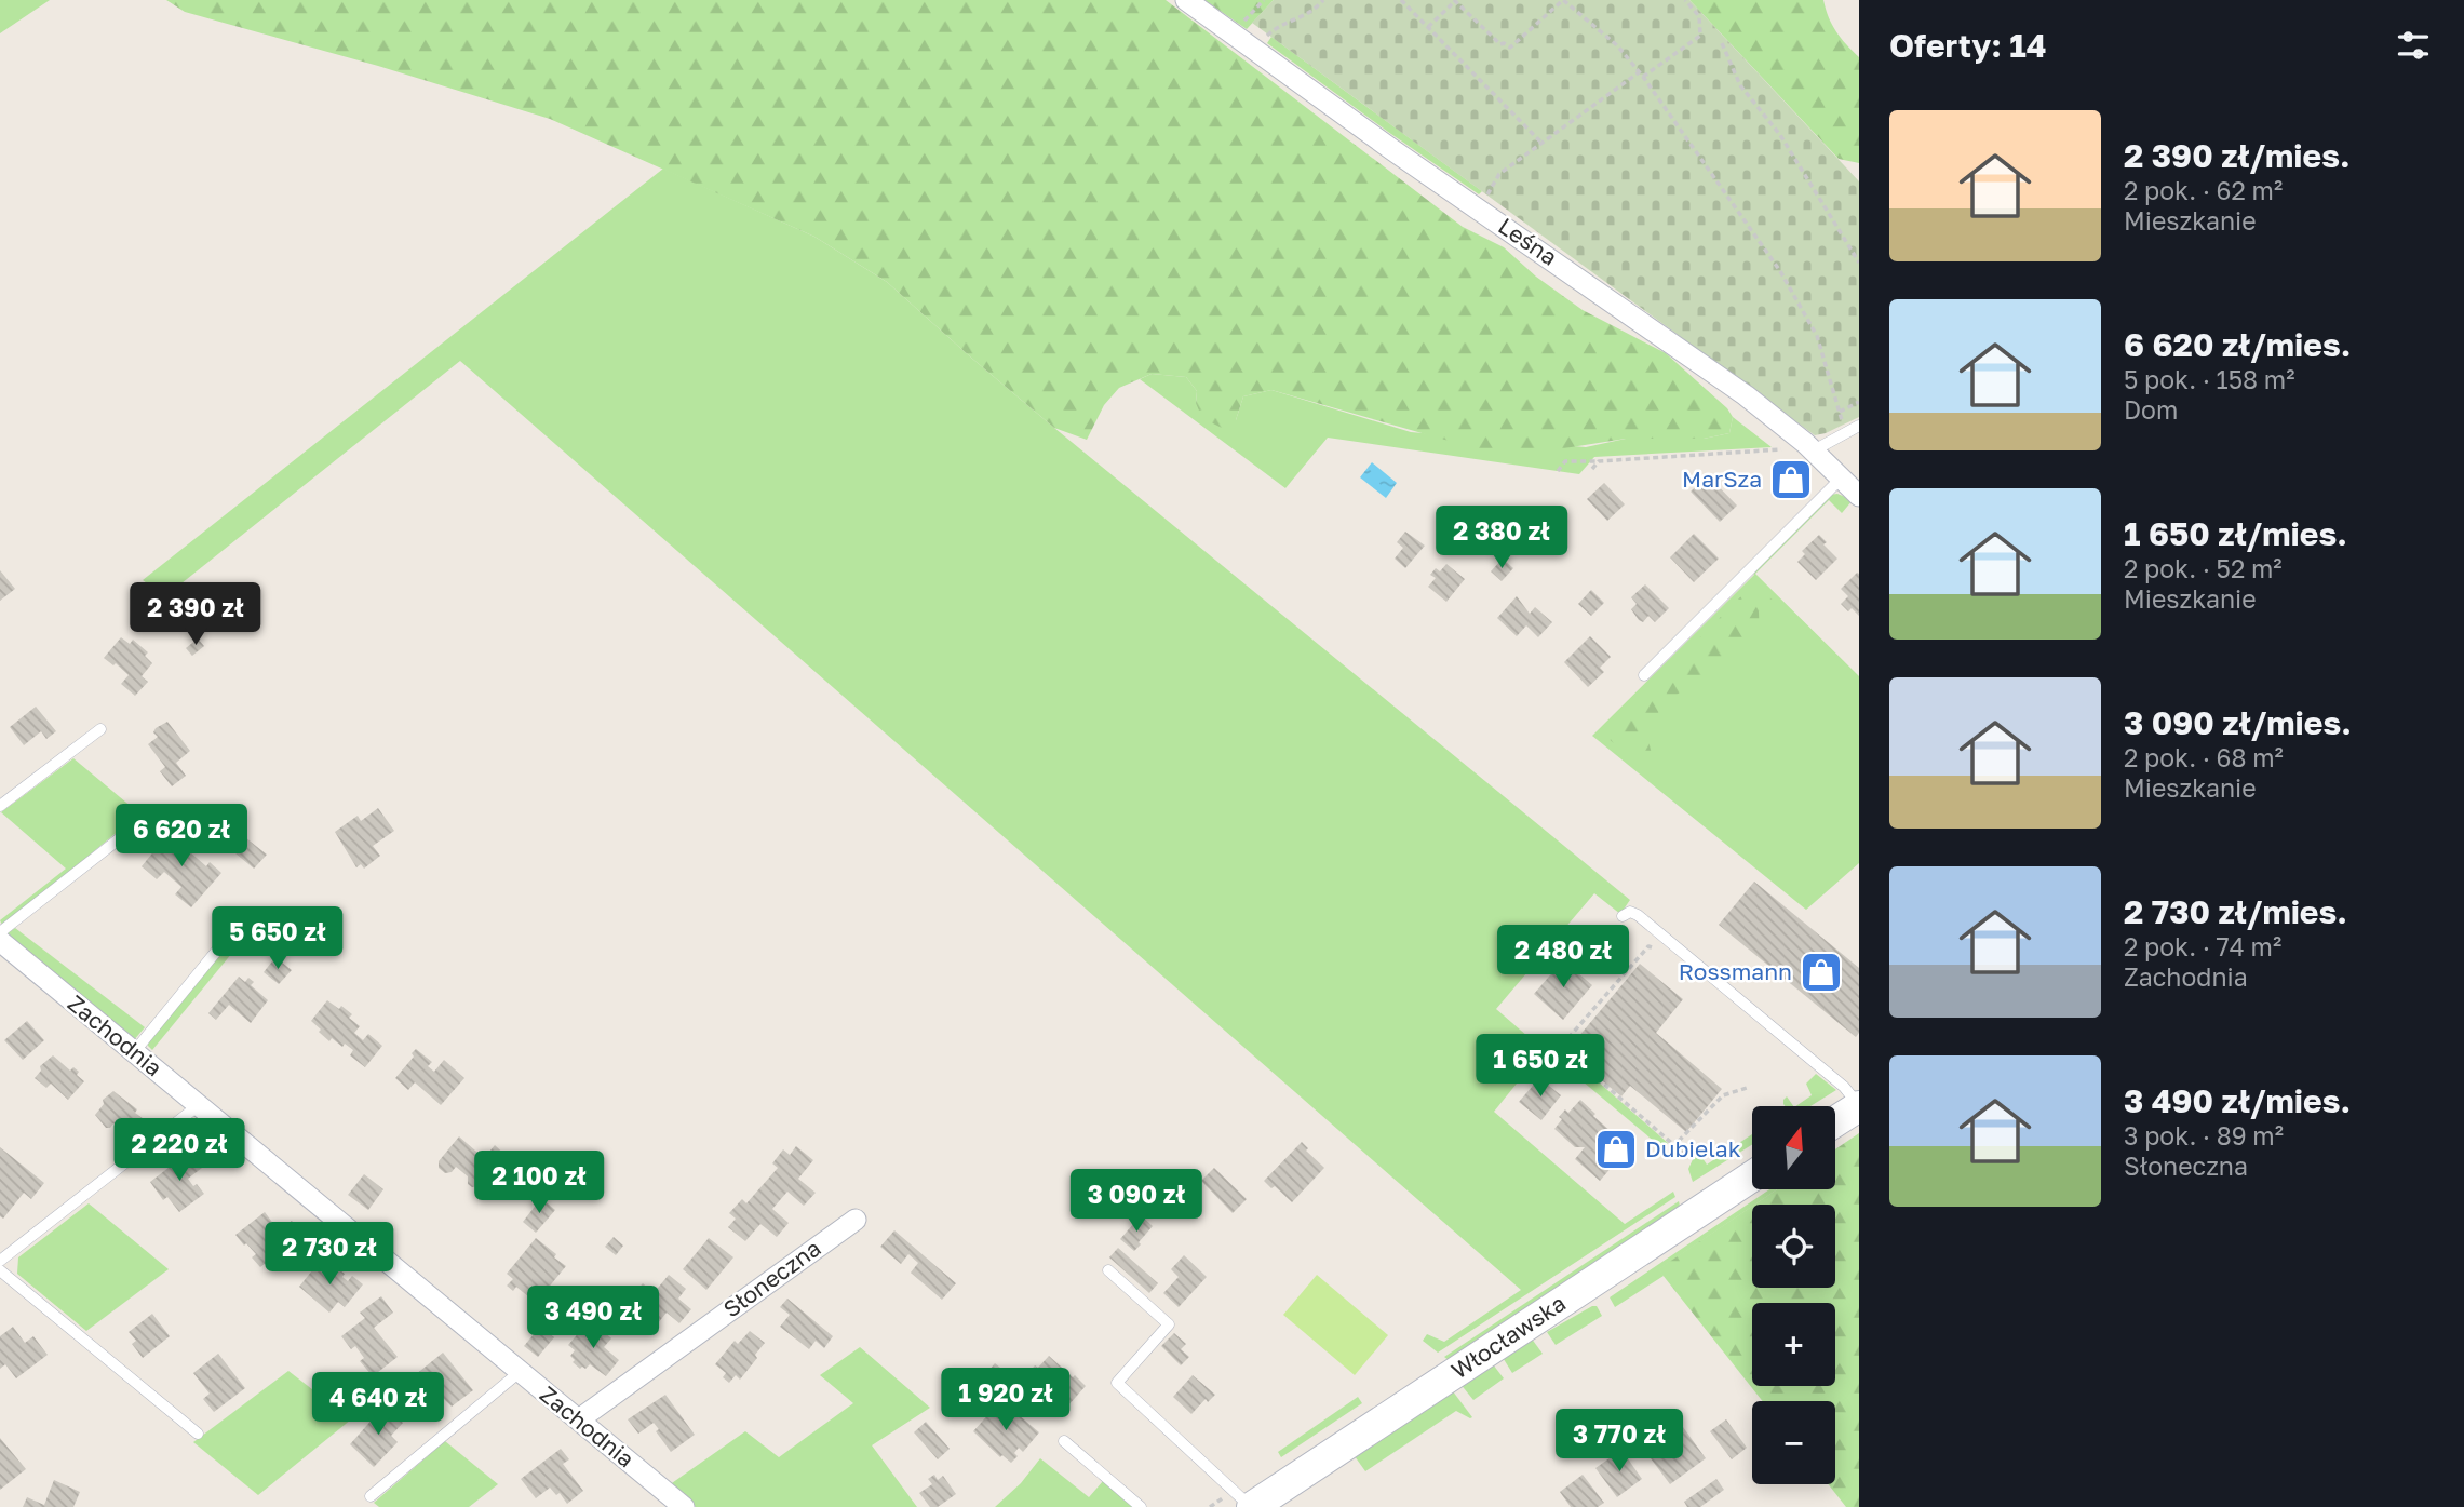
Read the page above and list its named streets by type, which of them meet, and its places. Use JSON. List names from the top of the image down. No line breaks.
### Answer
{"streets":{"main road":["Włocławska"],"street":["Leśna","Zachodnia","Słoneczna"]},"crossings":[["Zachodnia","Słoneczna"]],"places":{"shop":["MarSza","Rossmann","Dubielak"]},"north":"top","page":{"heading":"Oferty: 14","list":[{"name":"2 390 zł/mies.","note":"2 pok. · 62 m² · Mieszkanie"},{"name":"6 620 zł/mies.","note":"5 pok. · 158 m² · Dom"},{"name":"1 650 zł/mies.","note":"2 pok. · 52 m² · Mieszkanie"},{"name":"3 090 zł/mies.","note":"2 pok. · 68 m² · Mieszkanie"},{"name":"2 730 zł/mies.","note":"2 pok. · 74 m² · Zachodnia"},{"name":"3 490 zł/mies.","note":"3 pok. · 89 m² · Słoneczna"}],"price":["2 380 zł","2 390 zł","6 620 zł","5 650 zł","2 480 zł","1 650 zł","2 220 zł","2 100 zł","3 090 zł","2 730 zł","3 490 zł","1 920 zł","4 640 zł","3 770 zł"],"map_buttons":["+","−"]}}
